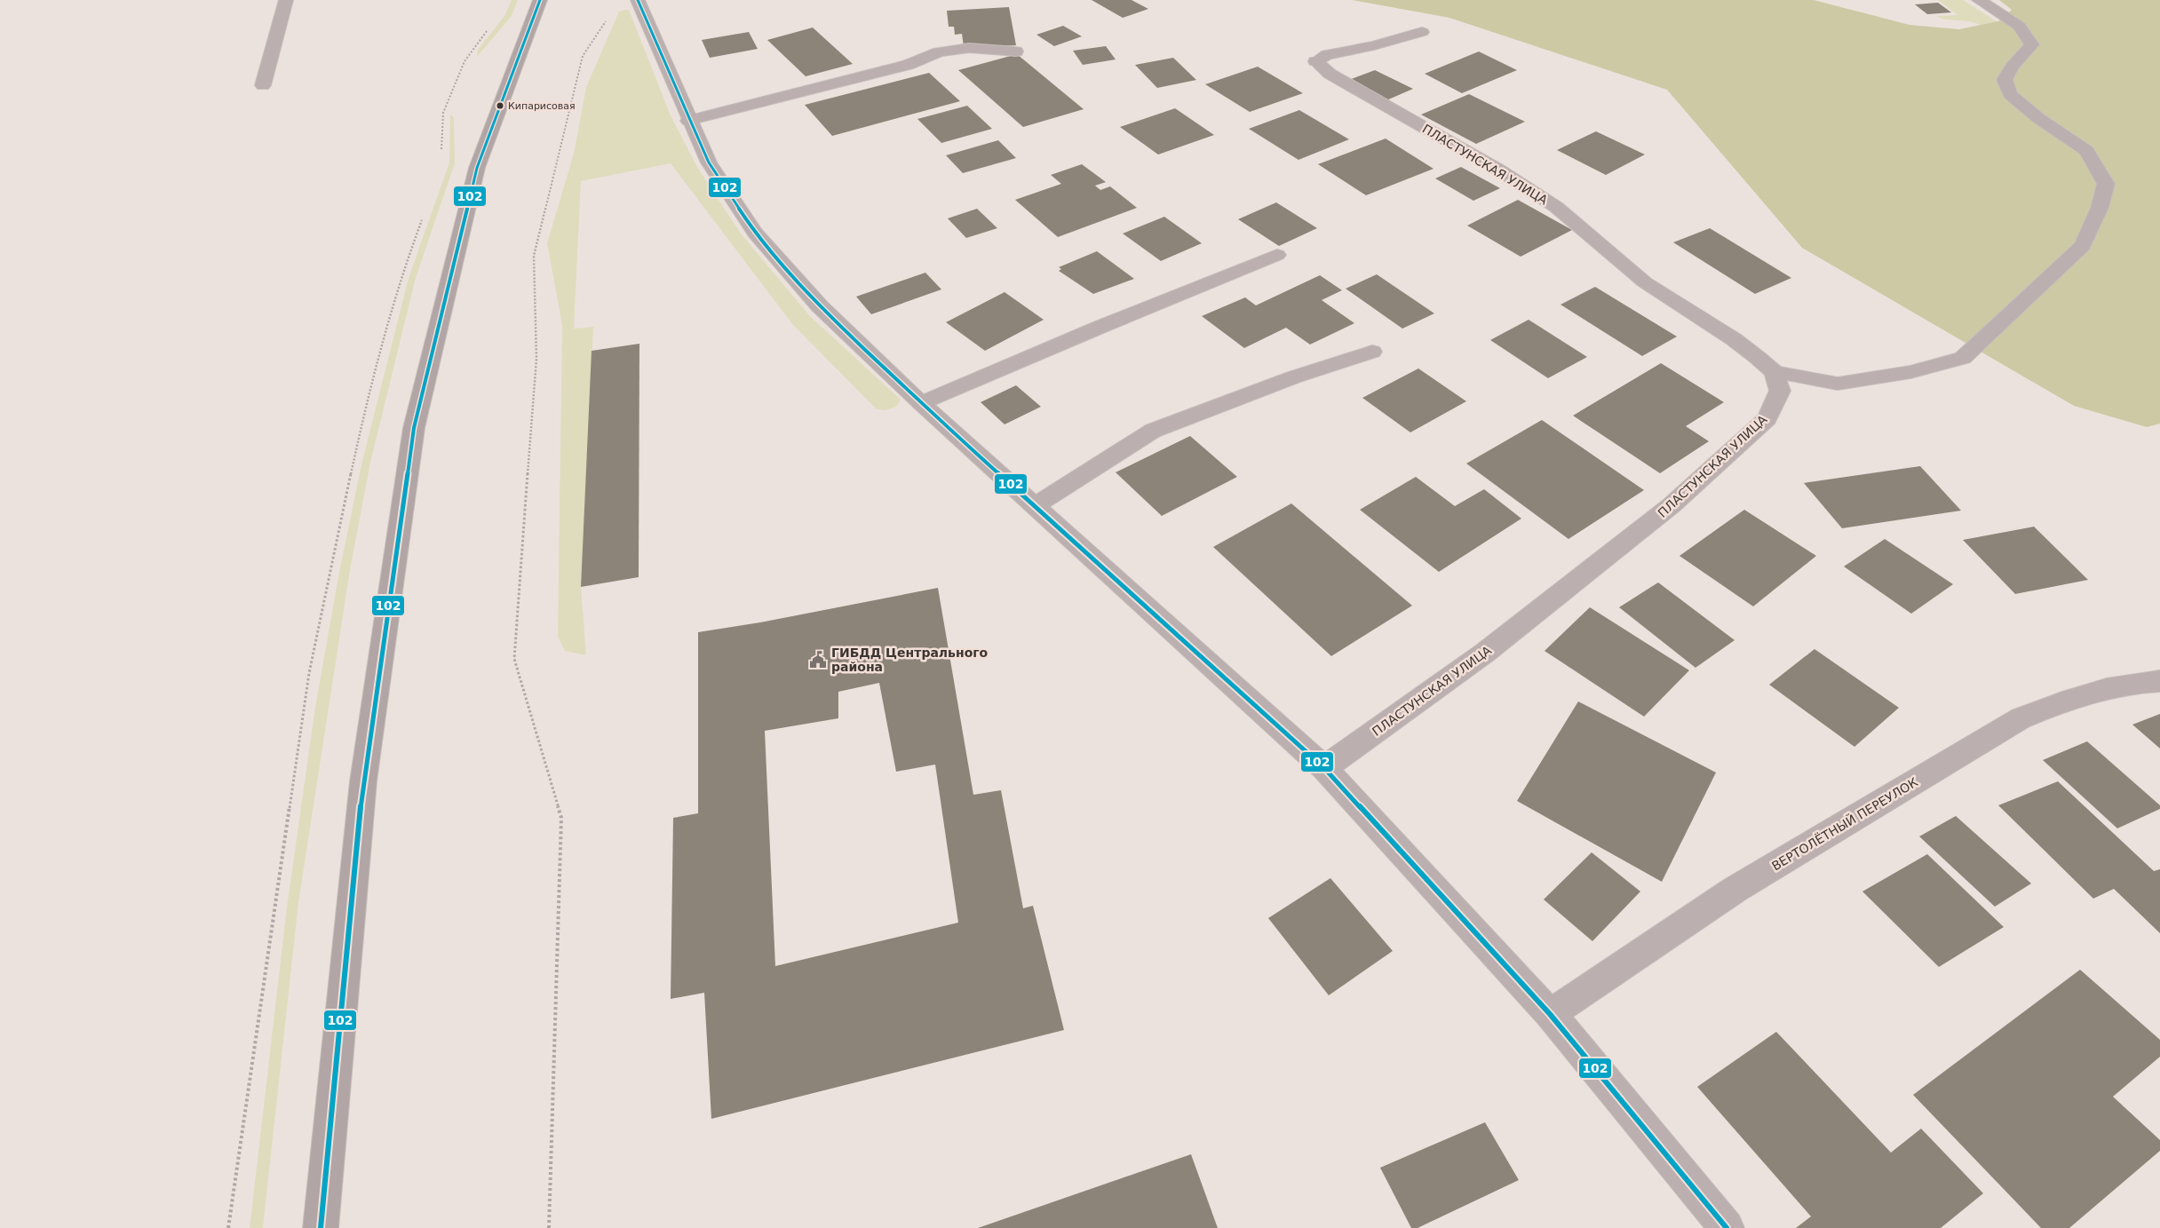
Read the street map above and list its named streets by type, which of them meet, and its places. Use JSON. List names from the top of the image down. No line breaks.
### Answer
{"streets":{"street":["ПЛАСТУНСКАЯ УЛИЦА","ВЕРТОЛЁТНЫЙ ПЕРЕУЛОК"]},"places":{"other":["Кипарисовая"],"public building":["ГИБДД Центрального района"]},"lines":["transit line 102"]}
